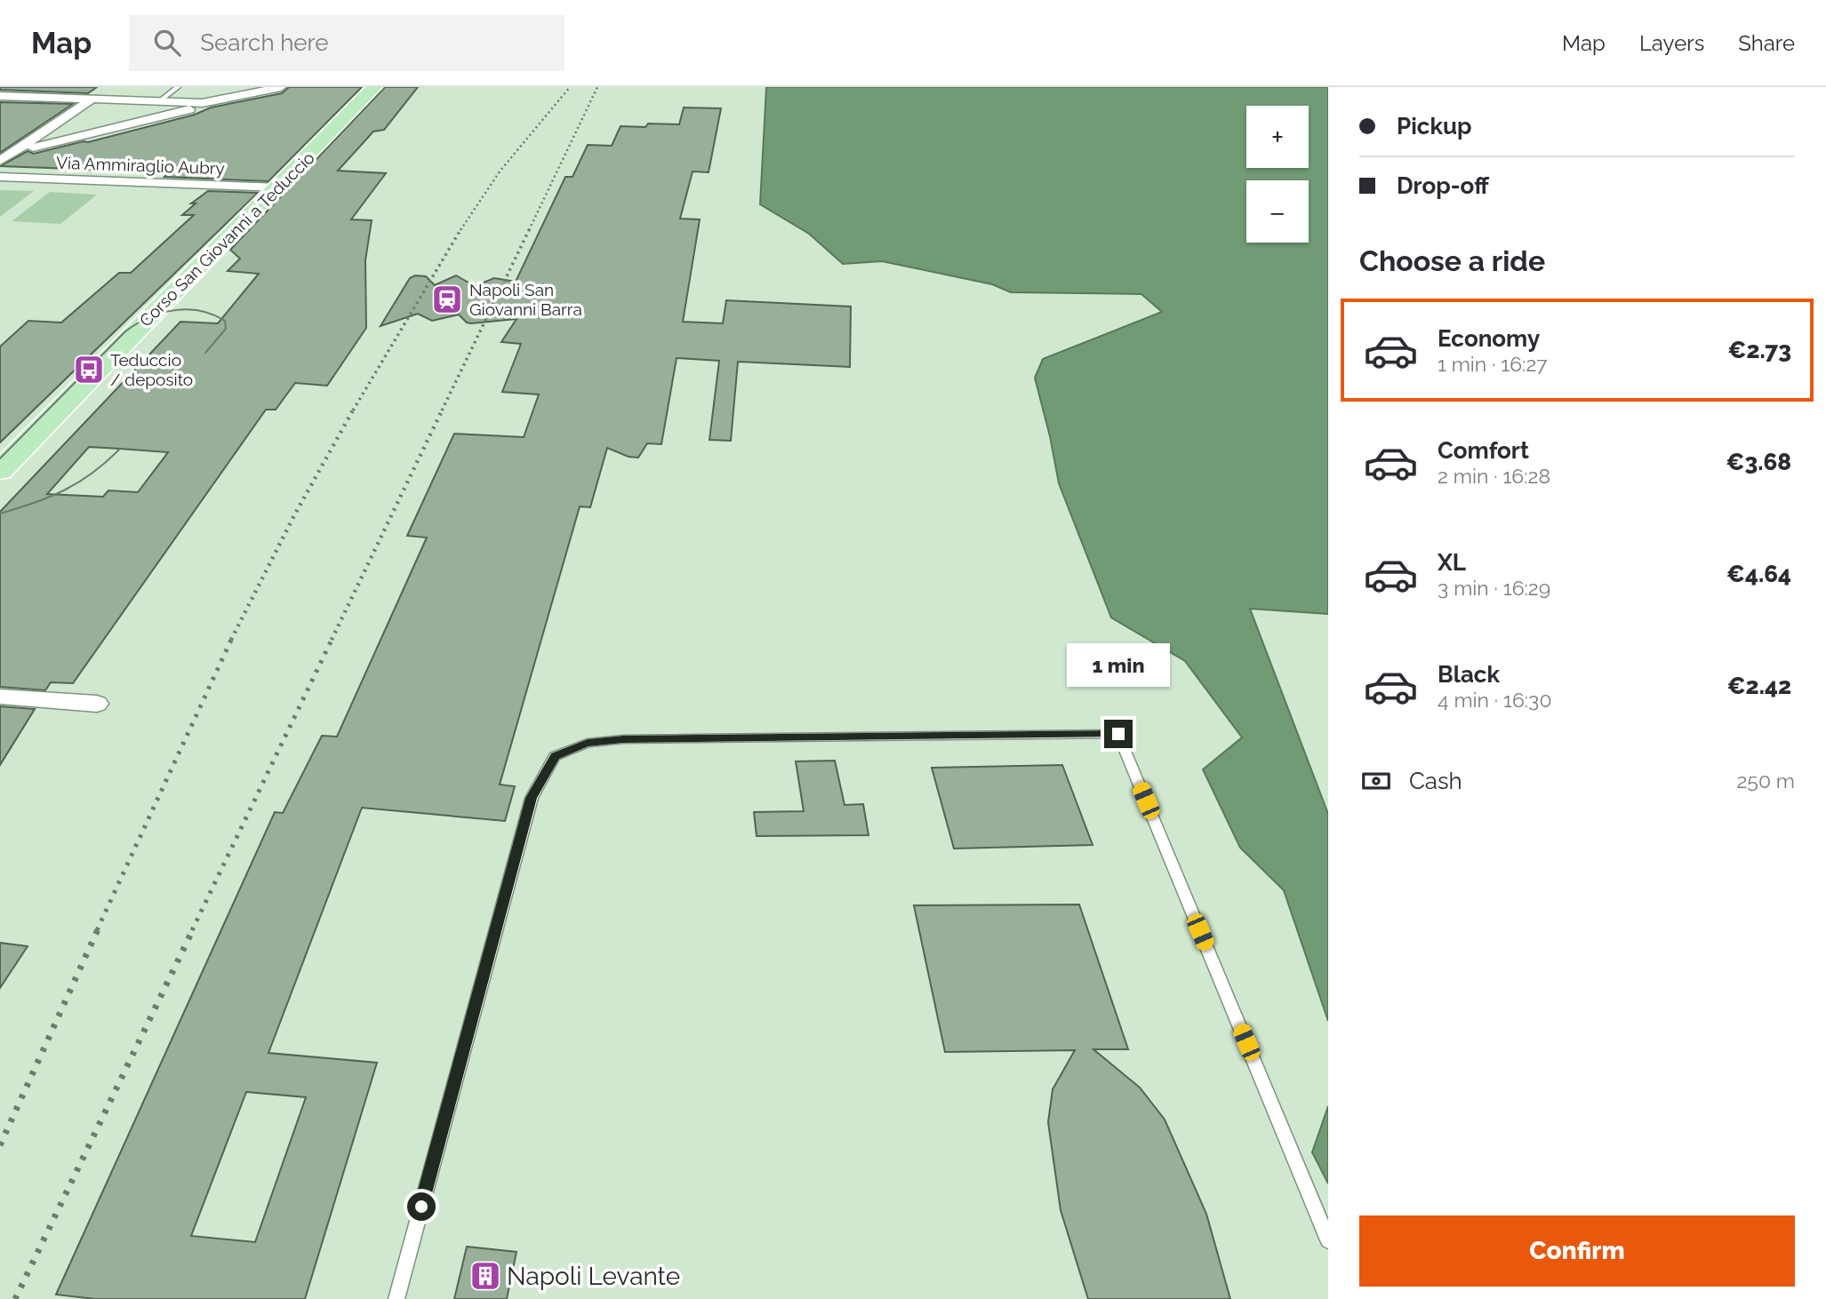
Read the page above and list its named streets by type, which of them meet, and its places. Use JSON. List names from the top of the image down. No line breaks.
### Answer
{"streets":{"main road":["Corso San Giovanni a Teduccio"],"street":["Via Ammiraglio Aubry"]},"crossings":[["Via Ammiraglio Aubry","Corso San Giovanni a Teduccio"]],"places":{"station":["Napoli San Giovanni Barra"],"bus stop":["Teduccio / deposito"],"building":["Napoli Levante"]},"page":{"header":"Map","search":"Search here","nav":["Map","Layers","Share"],"banner":["Pickup","Drop-off"],"map_buttons":["+","−"],"heading":"Choose a ride","list":[{"name":"Economy","note":"1 min · 16:27","value":"€2.73"},{"name":"Comfort","note":"2 min · 16:28","value":"€3.68"},{"name":"XL","note":"3 min · 16:29","value":"€4.64"},{"name":"Black","note":"4 min · 16:30","value":"€2.42"}],"bubble":"1 min","pay":["Cash","250 m"],"buttons":"Confirm"}}
